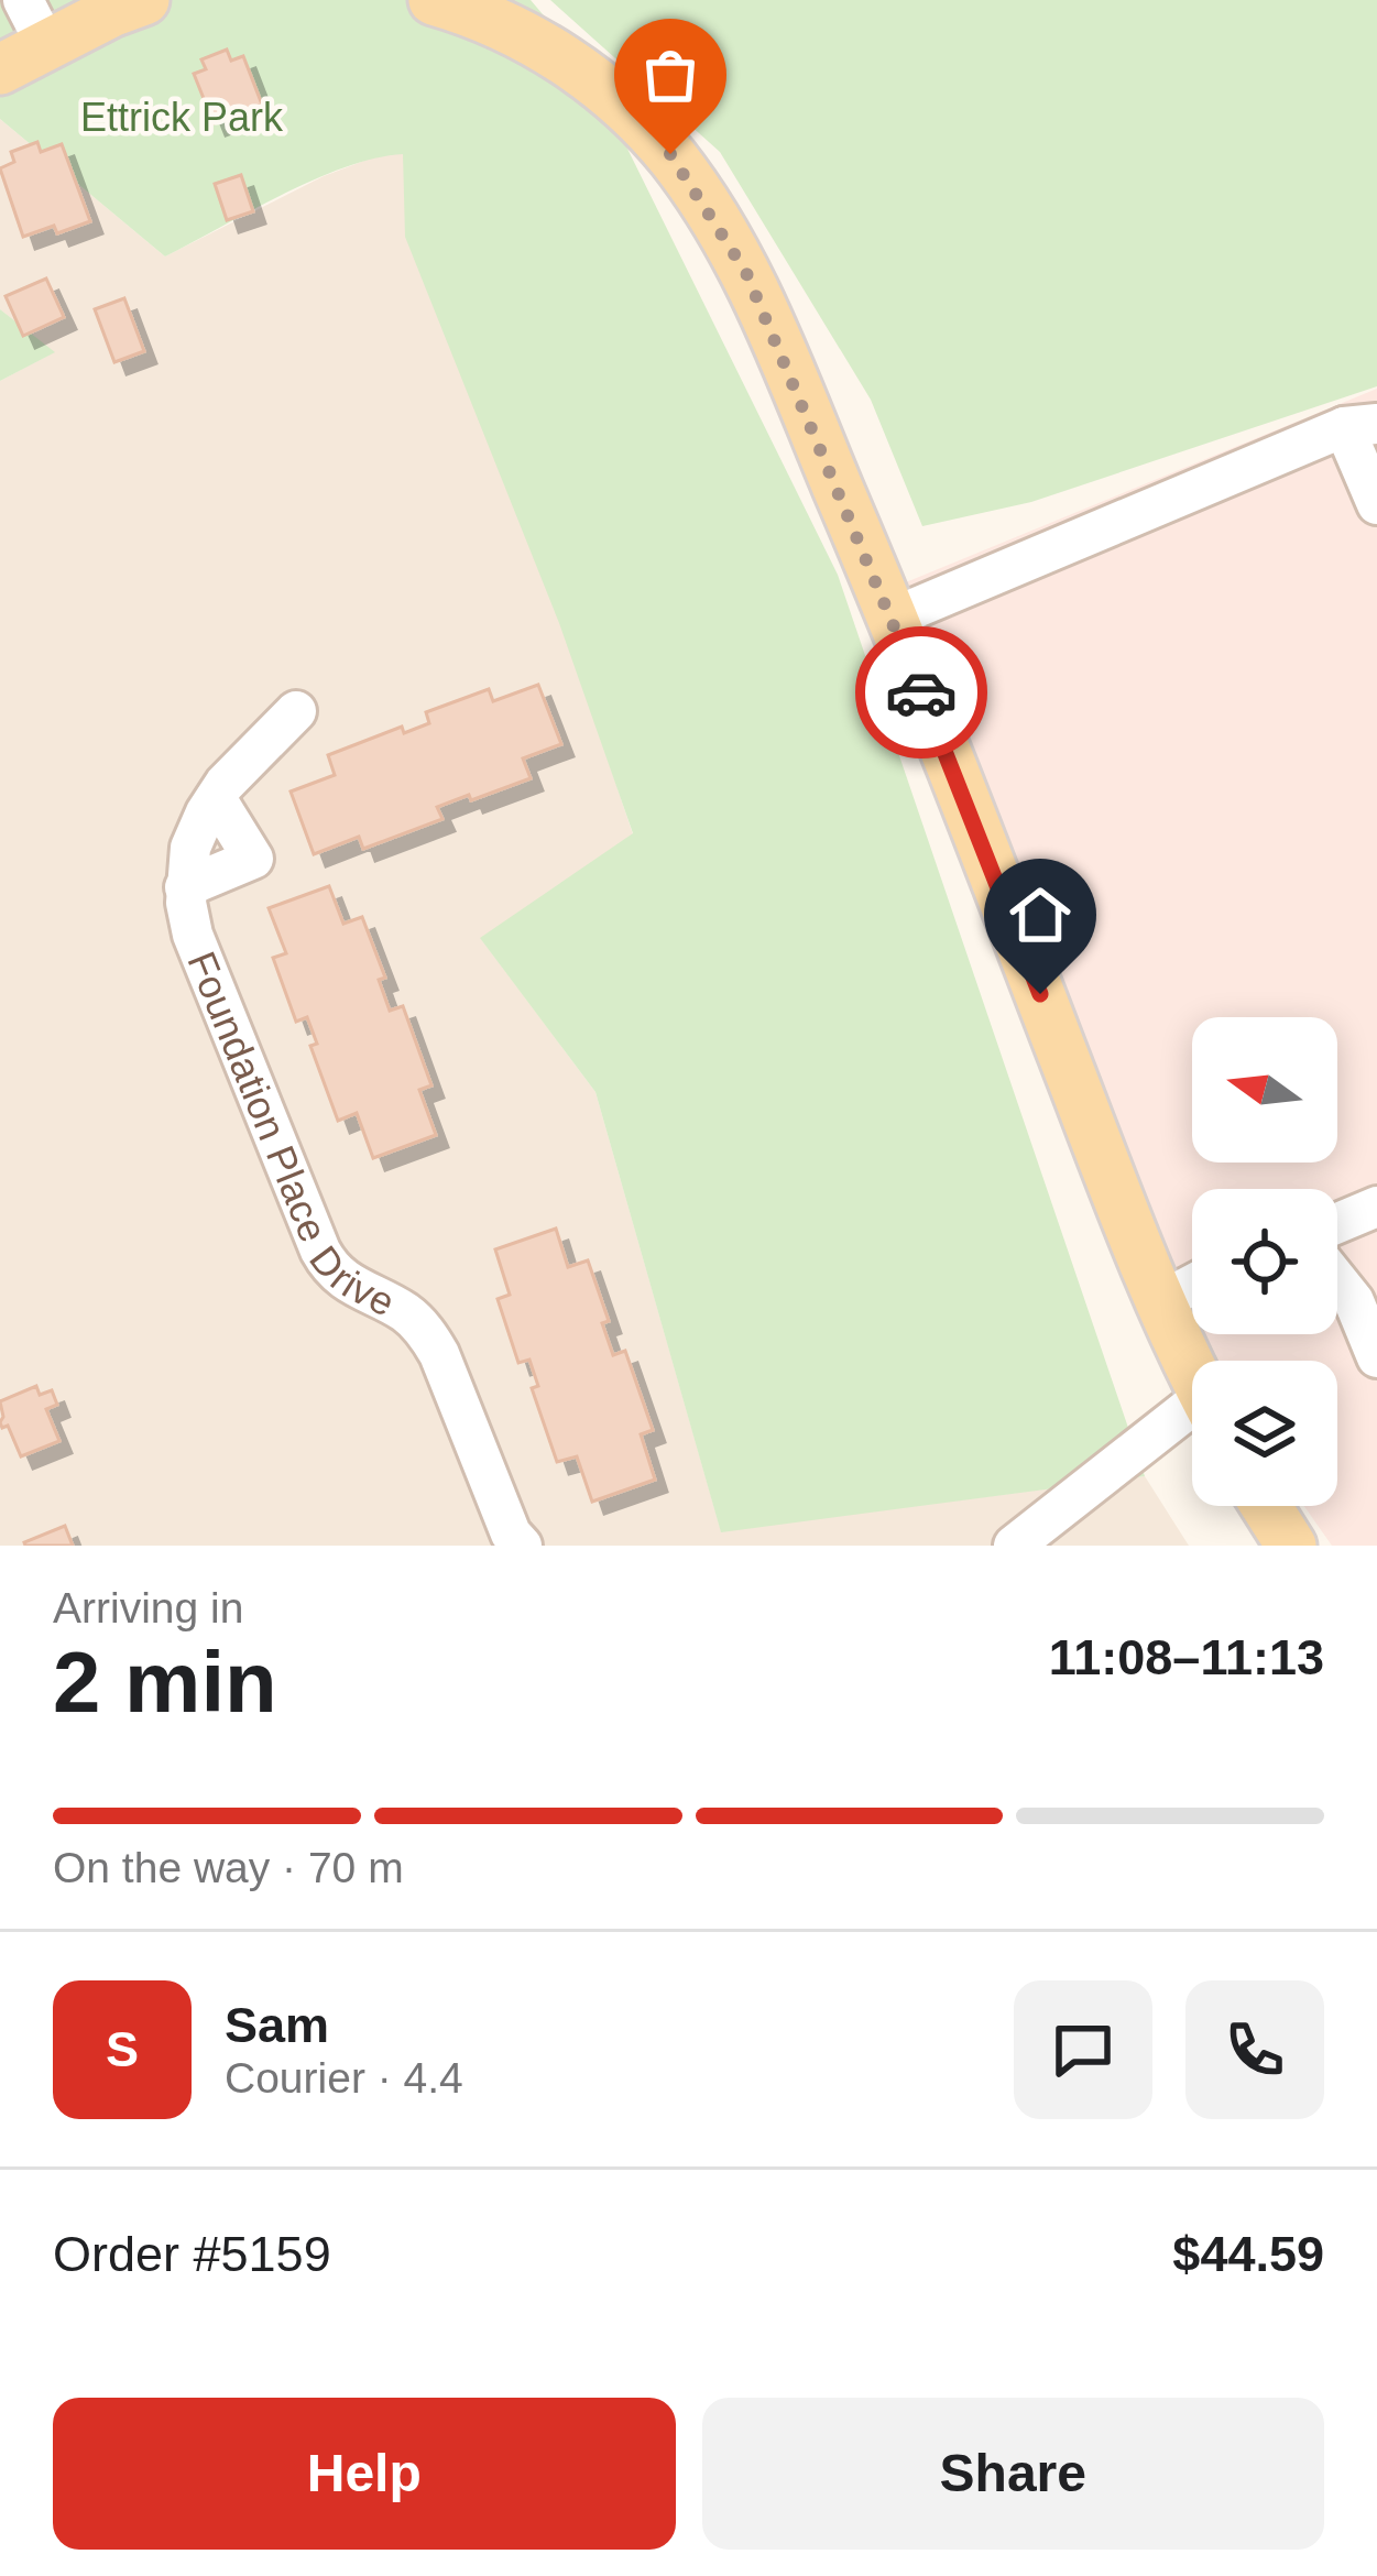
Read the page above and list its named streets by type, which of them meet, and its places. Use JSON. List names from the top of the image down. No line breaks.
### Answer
{"streets":{"street":["Foundation Place Drive"]},"parks":["Ettrick Park"],"north":"left","page":{"heading":["2 min","Arriving in","11:08–11:13"],"panel":["Sam","Courier · 4.4","Order #5159","$44.59"],"bar":"On the way · 70 m","round":"S","buttons":["Help","Share"]}}
